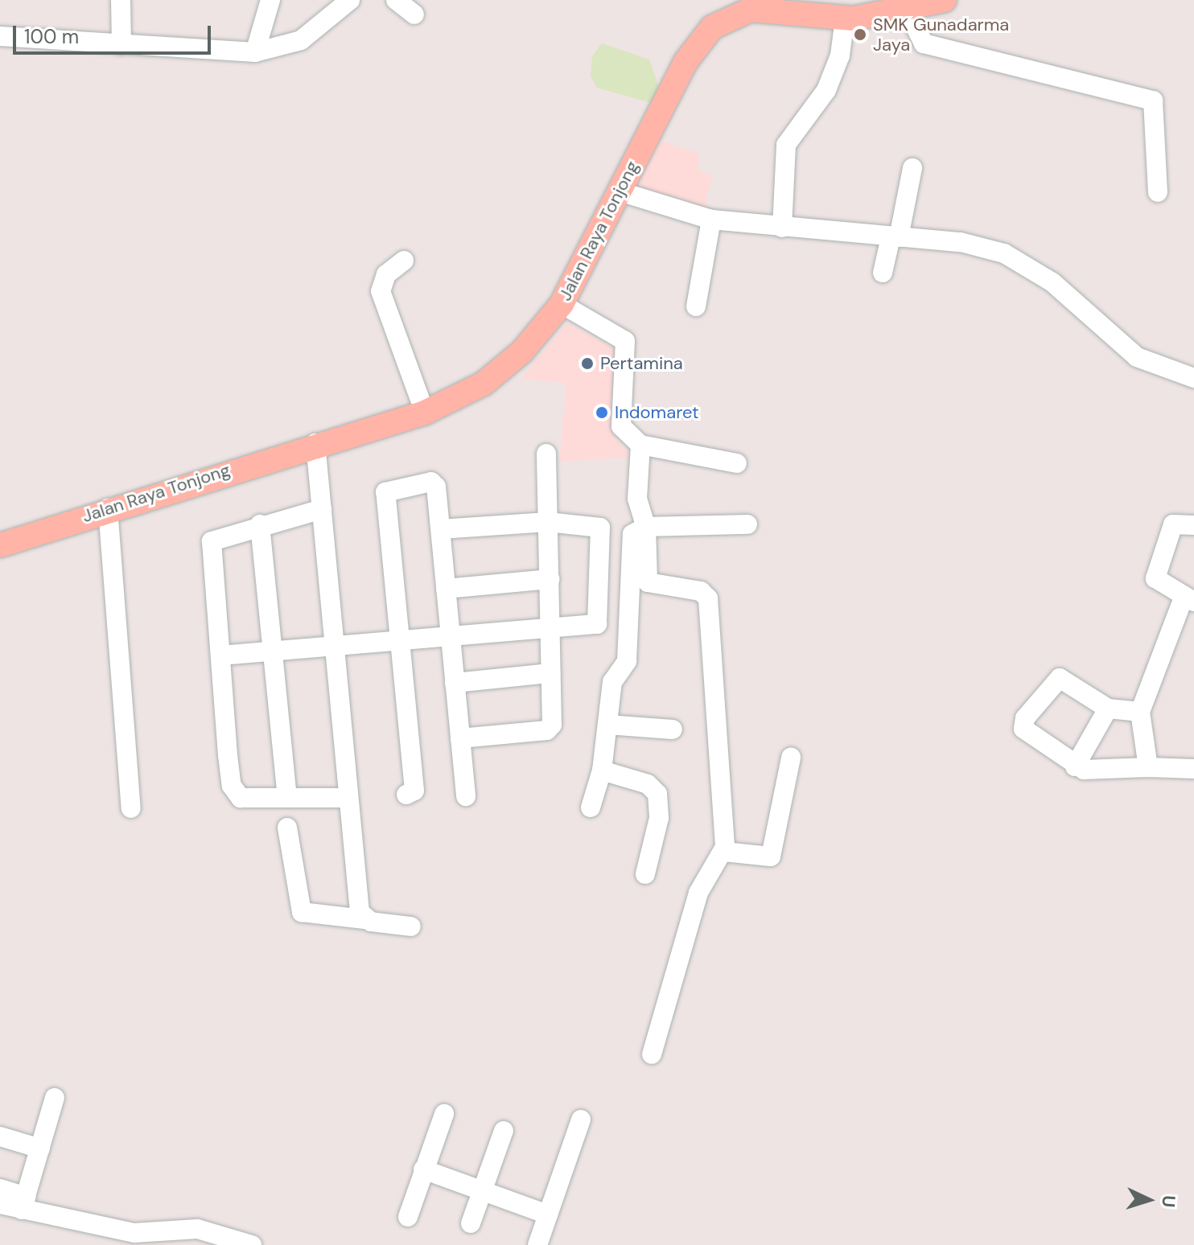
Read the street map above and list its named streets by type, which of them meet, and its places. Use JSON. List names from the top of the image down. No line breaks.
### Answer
{"streets":{"main road":["Jalan Raya Tonjong"]},"places":["SMK Gunadarma Jaya","Pertamina","Indomaret"],"scale_bar":"100 m","north":"right"}
